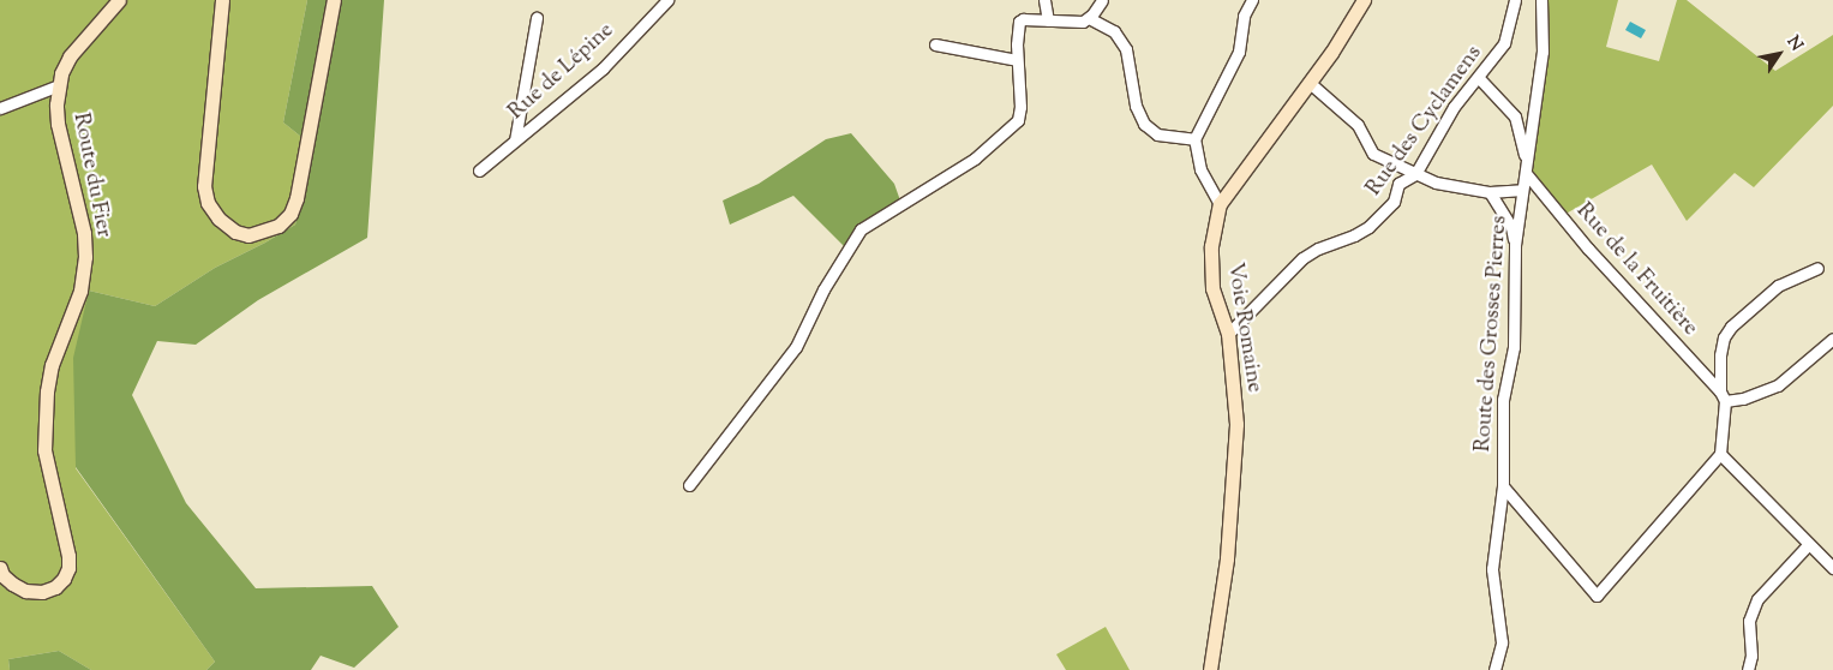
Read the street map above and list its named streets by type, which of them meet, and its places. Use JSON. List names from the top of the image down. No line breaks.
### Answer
{"streets":{"main road":["Route du Fier","Voie Romaine"],"street":["Rue de Lépine","Rue des Cyclamens","Rue de la Fruitière","Route des Grosses Pierres"]},"crossings":[["Rue des Cyclamens","Voie Romaine"],["Rue de la Fruitière","Route des Grosses Pierres"]],"north":"top right"}
